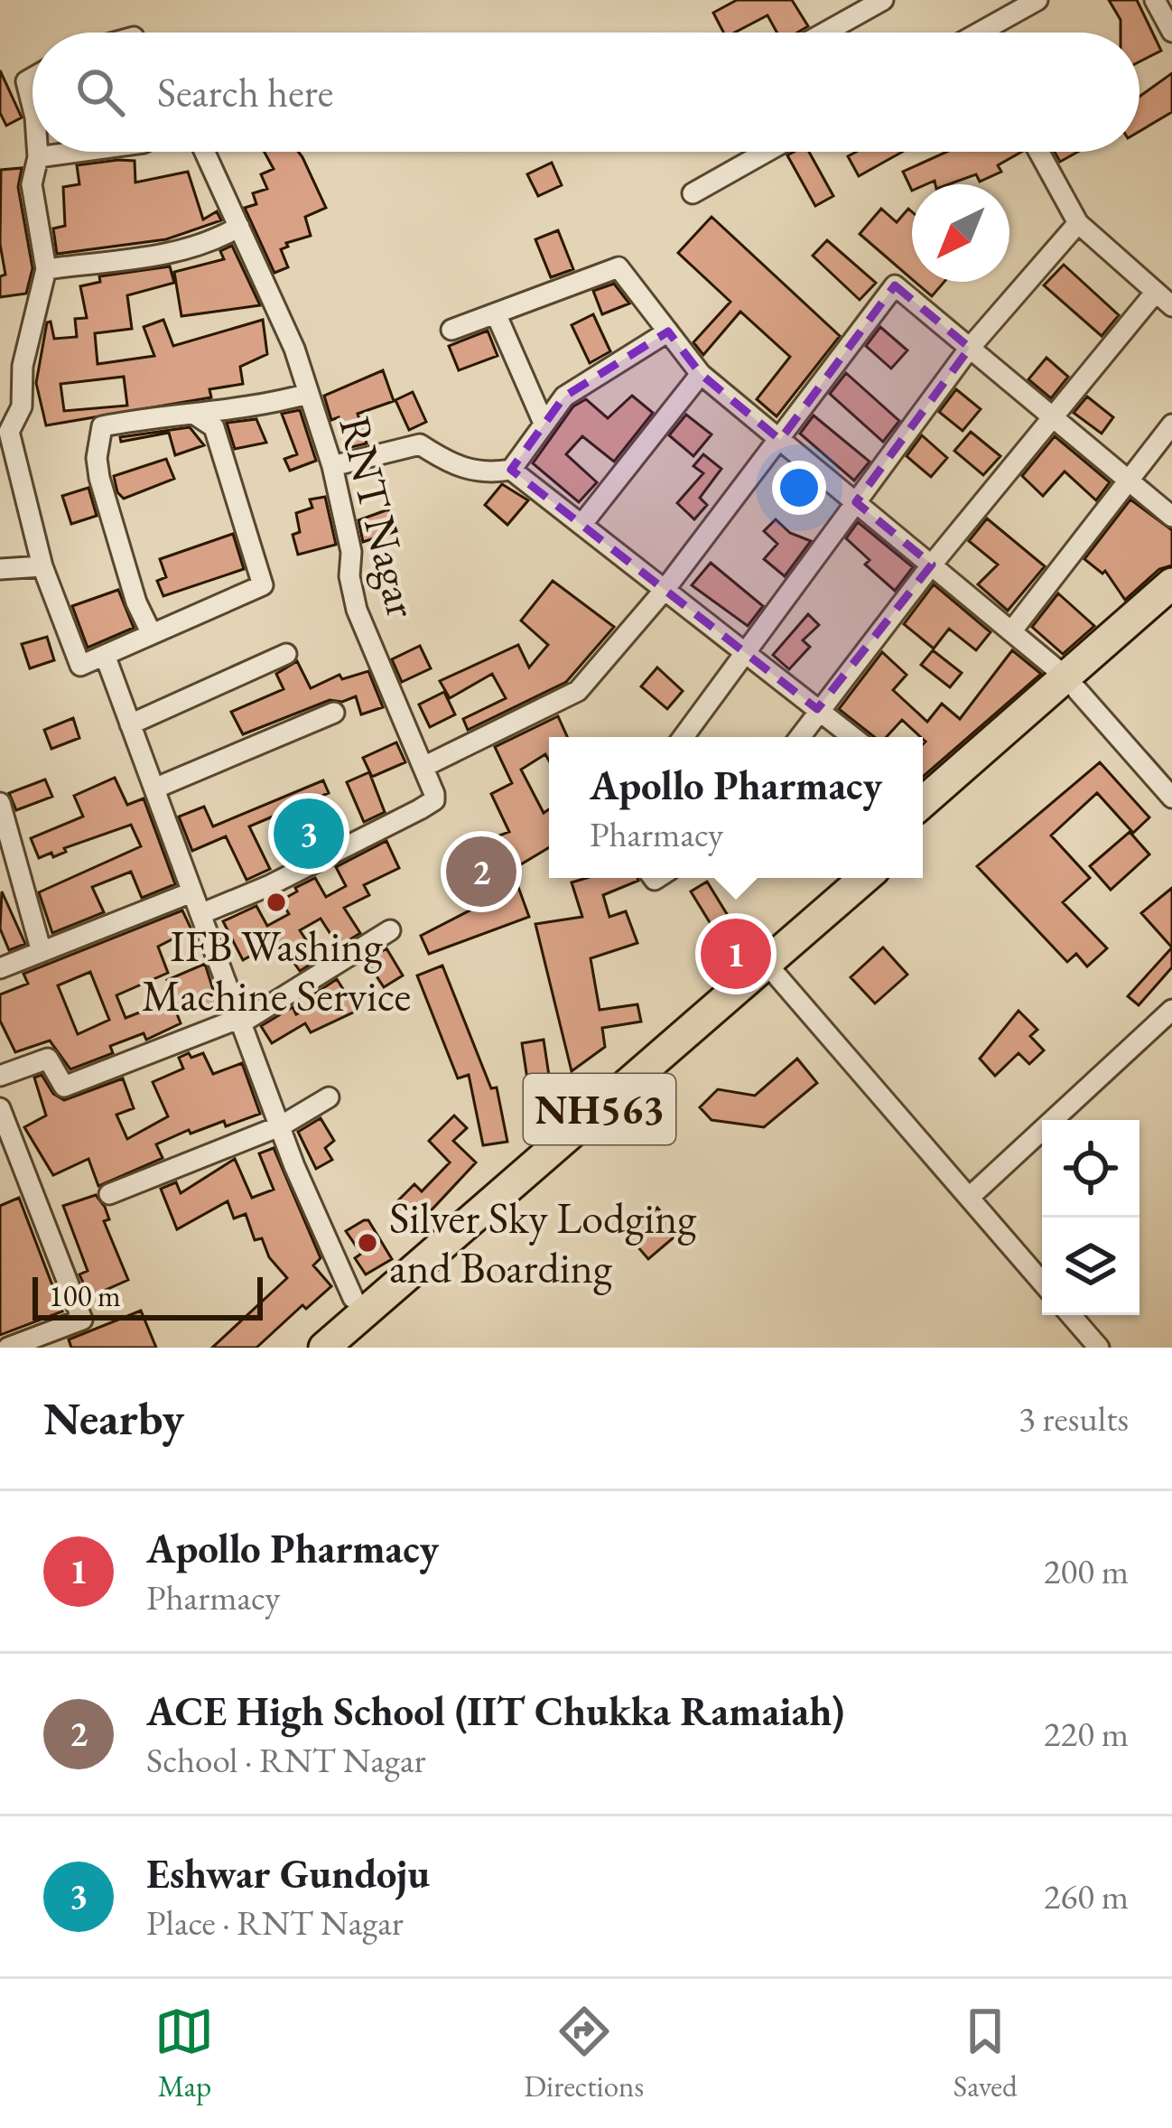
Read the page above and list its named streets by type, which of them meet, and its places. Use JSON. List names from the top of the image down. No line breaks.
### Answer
{"streets":{"highway":["NH563"],"street":["RNT Nagar"]},"places":["IFB Washing Machine Service","Silver Sky Lodging and Boarding"],"scale_bar":"100 m","north":"bottom left","page":{"search":"Search here","popup":["Apollo Pharmacy","Pharmacy"],"pins":["3","2","1"],"scale":"100 m","heading":["Nearby","3 results"],"list":[{"mark":"1","name":"Apollo Pharmacy","note":"Pharmacy","value":"200 m"},{"mark":"2","name":"ACE High School (IIT Chukka Ramaiah)","note":"School · RNT Nagar","value":"220 m"},{"mark":"3","name":"Eshwar Gundoju","note":"Place · RNT Nagar","value":"260 m"}],"nav":["Map","Directions","Saved"]}}
